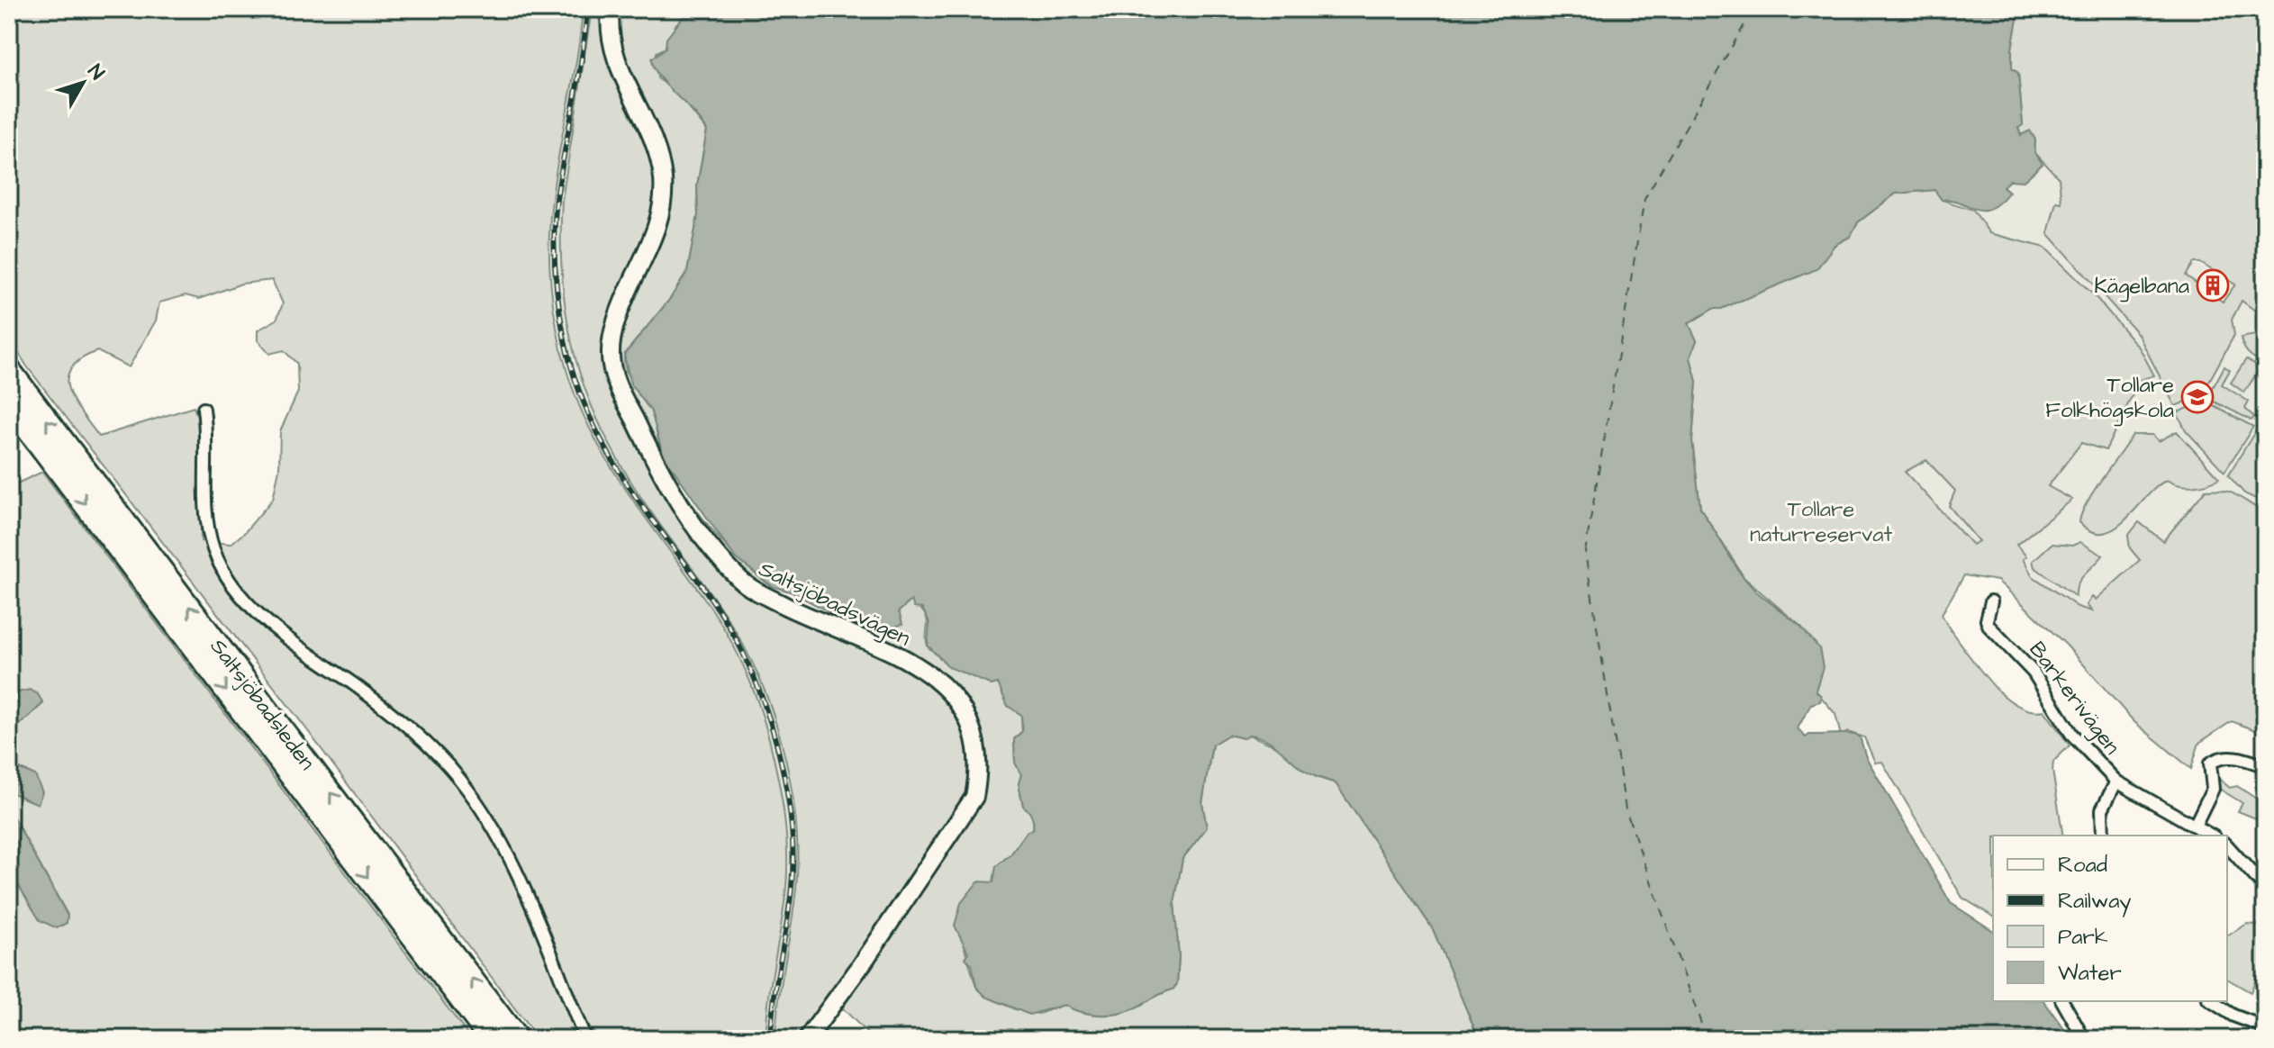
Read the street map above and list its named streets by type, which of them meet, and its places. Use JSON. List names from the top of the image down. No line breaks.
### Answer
{"streets":{"highway":["Saltsjöbadsleden"],"street":["Saltsjöbadsvägen","Barkerivägen"]},"parks":["Tollare naturreservat"],"places":{"building":["Kägelbana"],"school or university":["Tollare Folkhögskola"]},"legend":["Road","Railway","Park","Water"],"north":"top right"}
